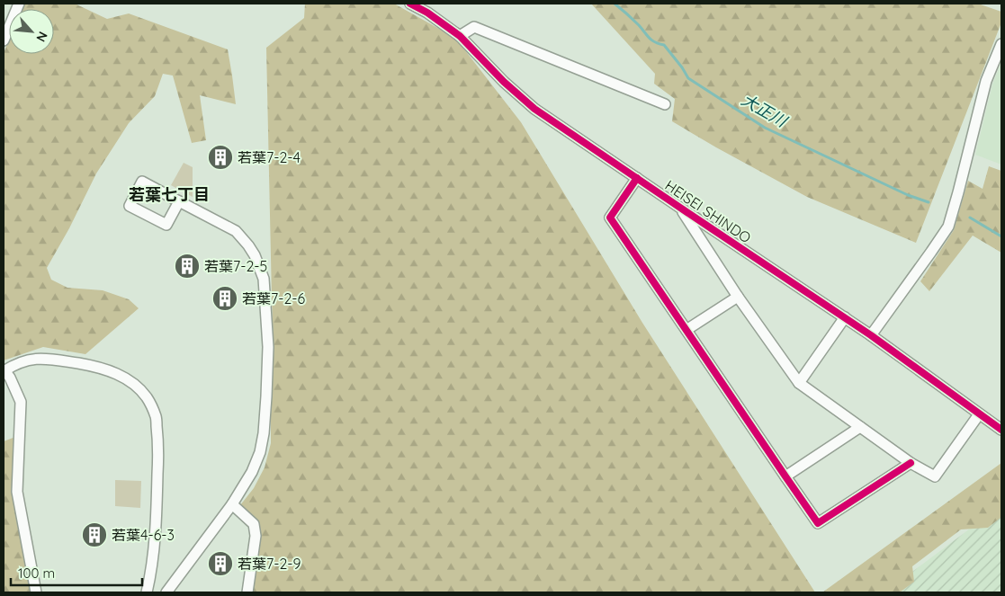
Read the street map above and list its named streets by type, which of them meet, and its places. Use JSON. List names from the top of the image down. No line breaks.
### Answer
{"streets":{"street":["HEISEI SHINDO"]},"districts":["若葉七丁目"],"water":["大正川"],"places":{"building":["若葉7-2-4","若葉7-2-5","若葉7-2-6","若葉4-6-3","若葉7-2-9"]},"scale_bar":"100 m","north":"bottom right"}
